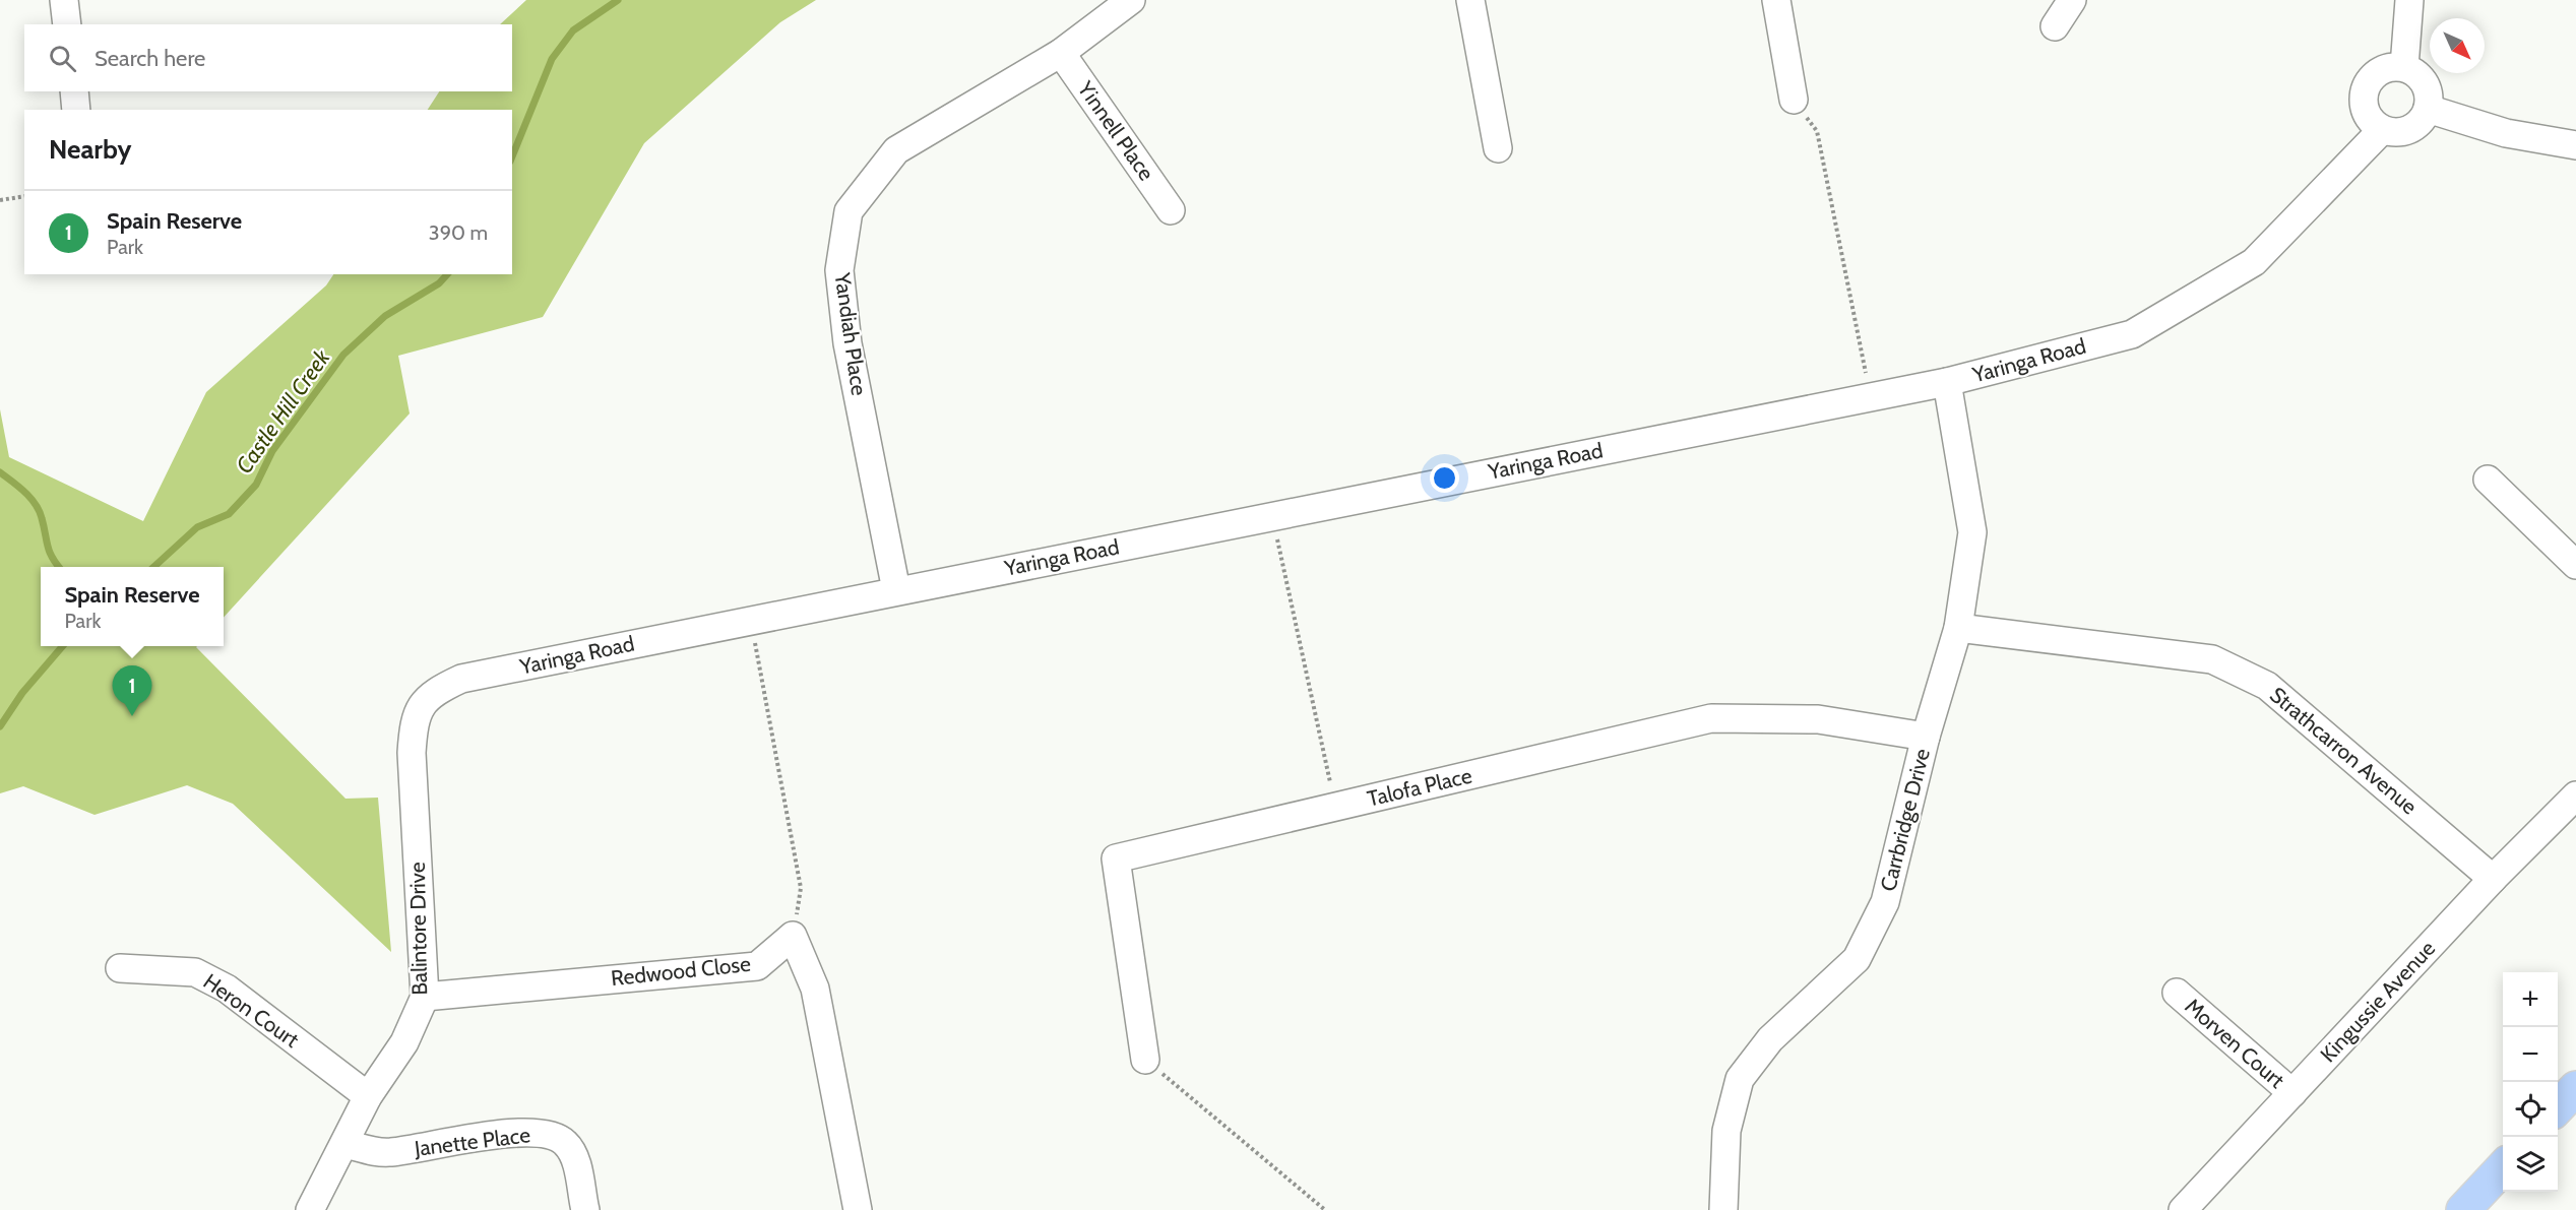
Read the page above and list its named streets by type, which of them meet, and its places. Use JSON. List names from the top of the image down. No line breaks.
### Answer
{"streets":{"street":["Yinnell Place","Yandiah Place","Yaringa Road","Strathcarron Avenue","Talofa Place","Carrbridge Drive","Balintore Drive","Redwood Close","Kingussie Avenue","Heron Court","Morven Court","Janette Place"]},"crossings":[["Yinnell Place","Yandiah Place"],["Yandiah Place","Yaringa Road"],["Yaringa Road","Carrbridge Drive"],["Yaringa Road","Balintore Drive"],["Strathcarron Avenue","Carrbridge Drive"],["Strathcarron Avenue","Kingussie Avenue"],["Talofa Place","Carrbridge Drive"],["Balintore Drive","Redwood Close"],["Balintore Drive","Heron Court"],["Balintore Drive","Janette Place"],["Kingussie Avenue","Morven Court"]],"water":["Castle Hill Creek"],"north":"bottom right","page":{"search":"Search here","heading":"Nearby","list":[{"mark":"1","name":"Spain Reserve","note":"Park","value":"390 m"}],"popup":["Spain Reserve","Park"],"pins":"1","map_buttons":["+","−"]}}
